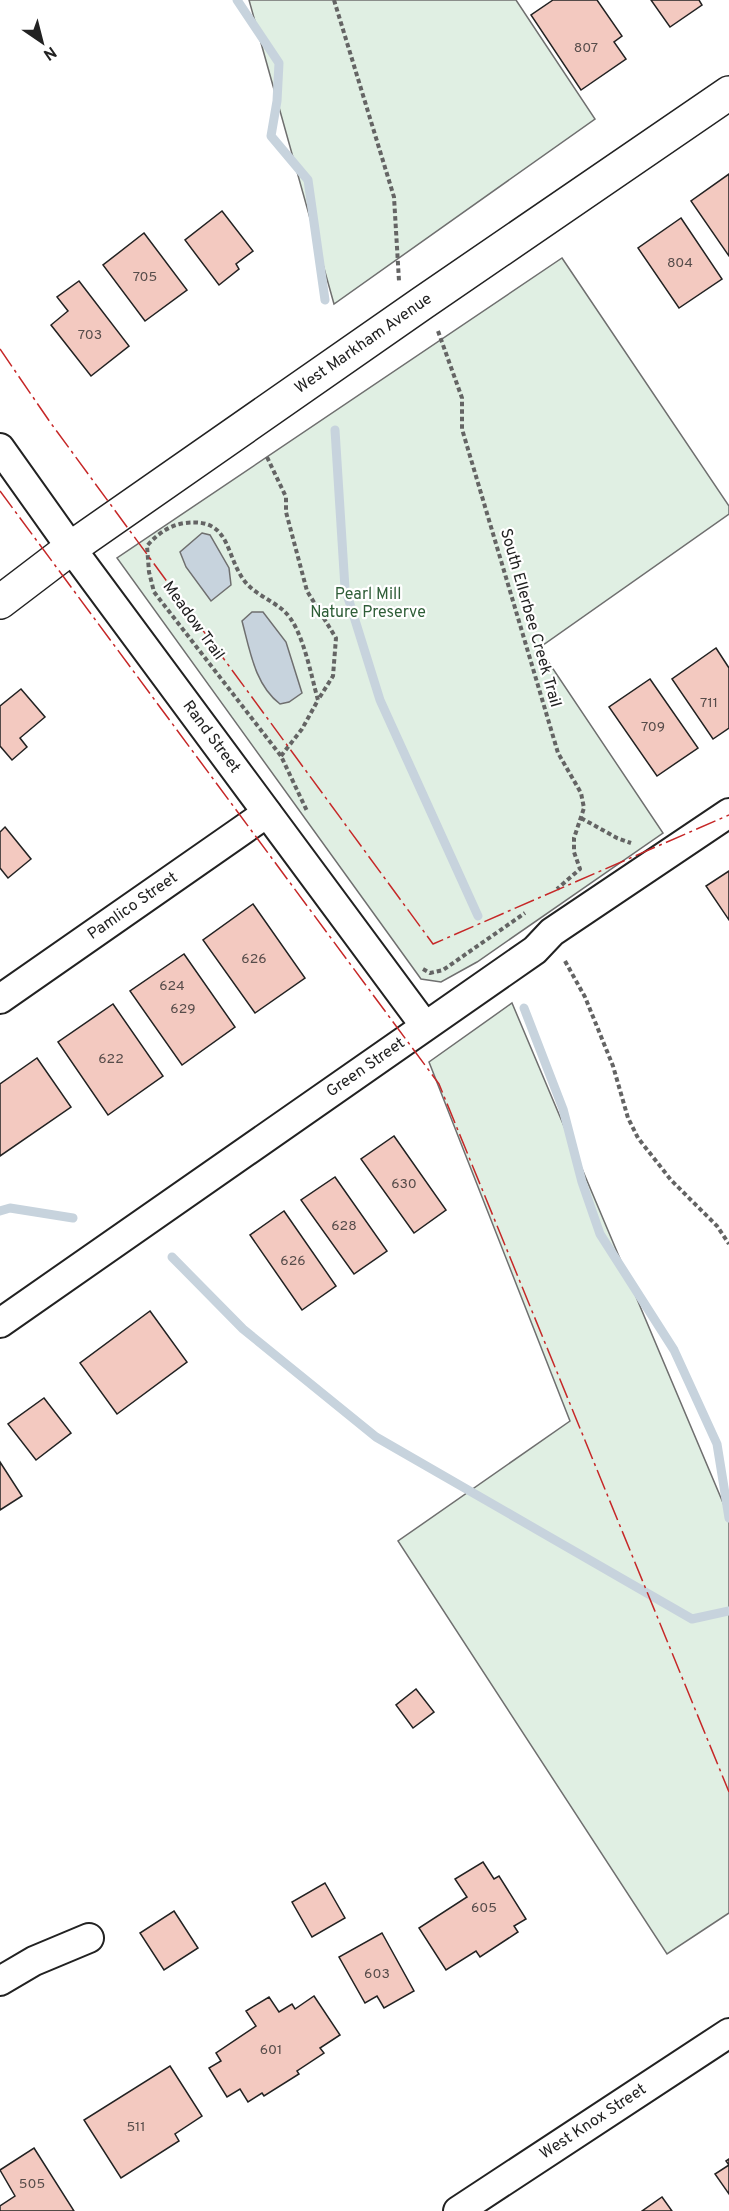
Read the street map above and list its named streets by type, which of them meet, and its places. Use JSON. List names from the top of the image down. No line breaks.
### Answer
{"streets":{"street":["West Markham Avenue","Rand Street","Pamlico Street","Green Street","West Knox Street"],"path":["South Ellerbee Creek Trail","Meadow Trail"]},"crossings":[["West Markham Avenue","Rand Street"],["Rand Street","Pamlico Street"],["Rand Street","Green Street"]],"parks":["Pearl Mill Nature Preserve"],"house_numbers":["807","804","705","703","711","709","626","624","629","622","630","628","626","605","603","601","511","505"],"north":"bottom right"}
